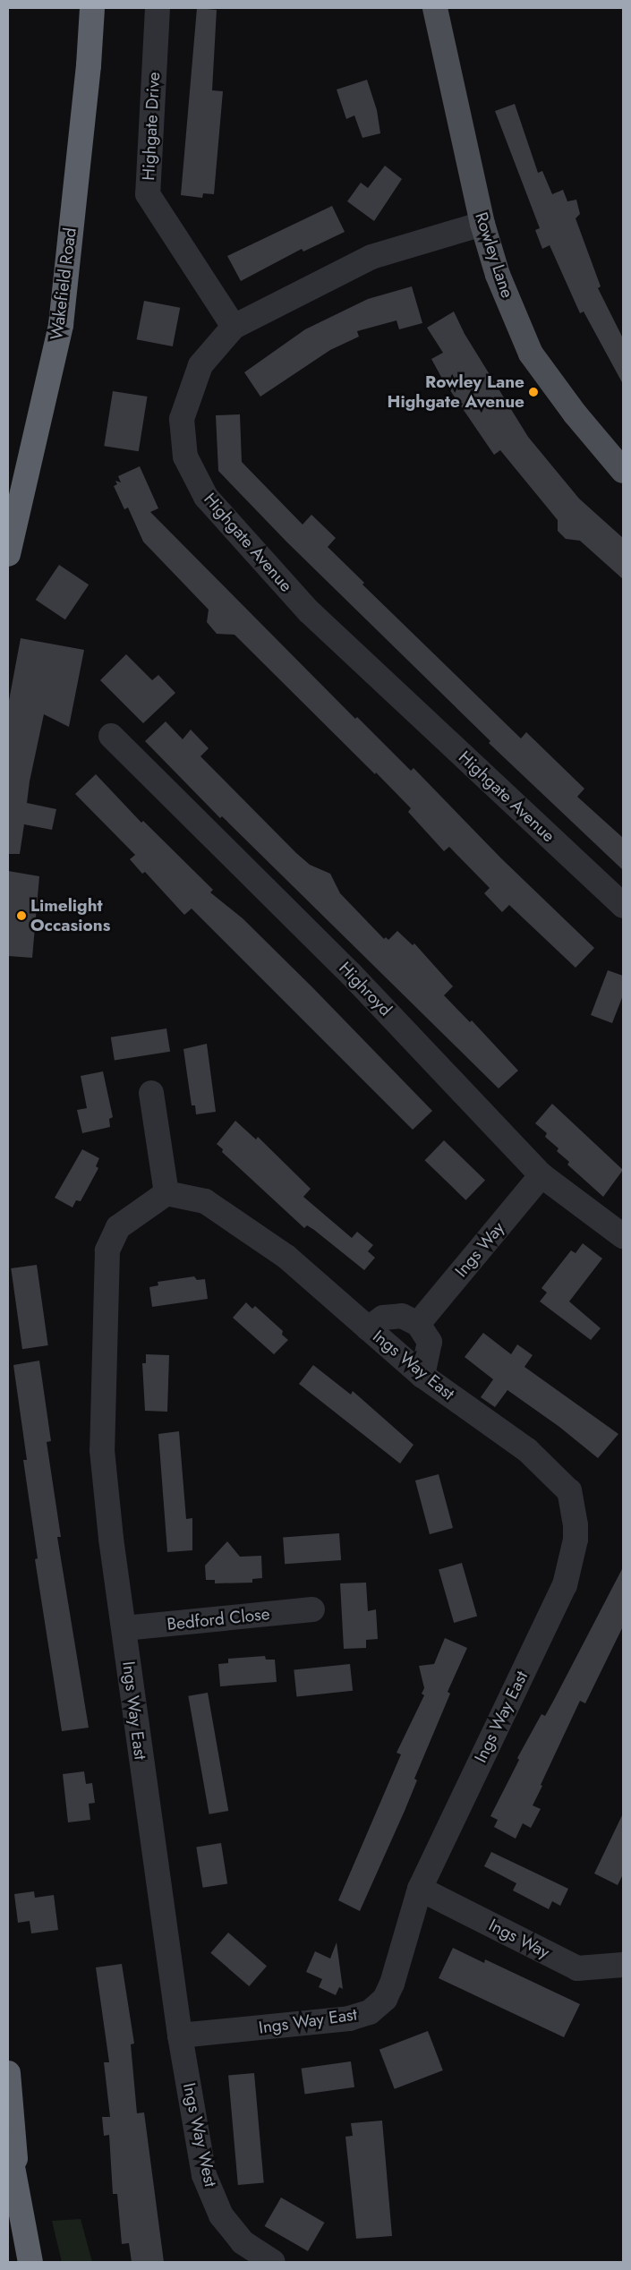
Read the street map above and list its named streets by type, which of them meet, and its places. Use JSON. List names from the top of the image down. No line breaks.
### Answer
{"streets":{"highway":["Wakefield Road"],"main road":["Rowley Lane"],"street":["Highgate Drive","Highgate Avenue","Highroyd","Ings Way","Ings Way East","Bedford Close","Ings Way West"]},"crossings":[["Highgate Drive","Highgate Avenue"],["Rowley Lane","Highgate Avenue"],["Highroyd","Ings Way"],["Ings Way","Ings Way East"],["Ings Way East","Bedford Close"],["Ings Way East","Ings Way West"]],"places":["Rowley Lane Highgate Avenue","Limelight Occasions"]}
